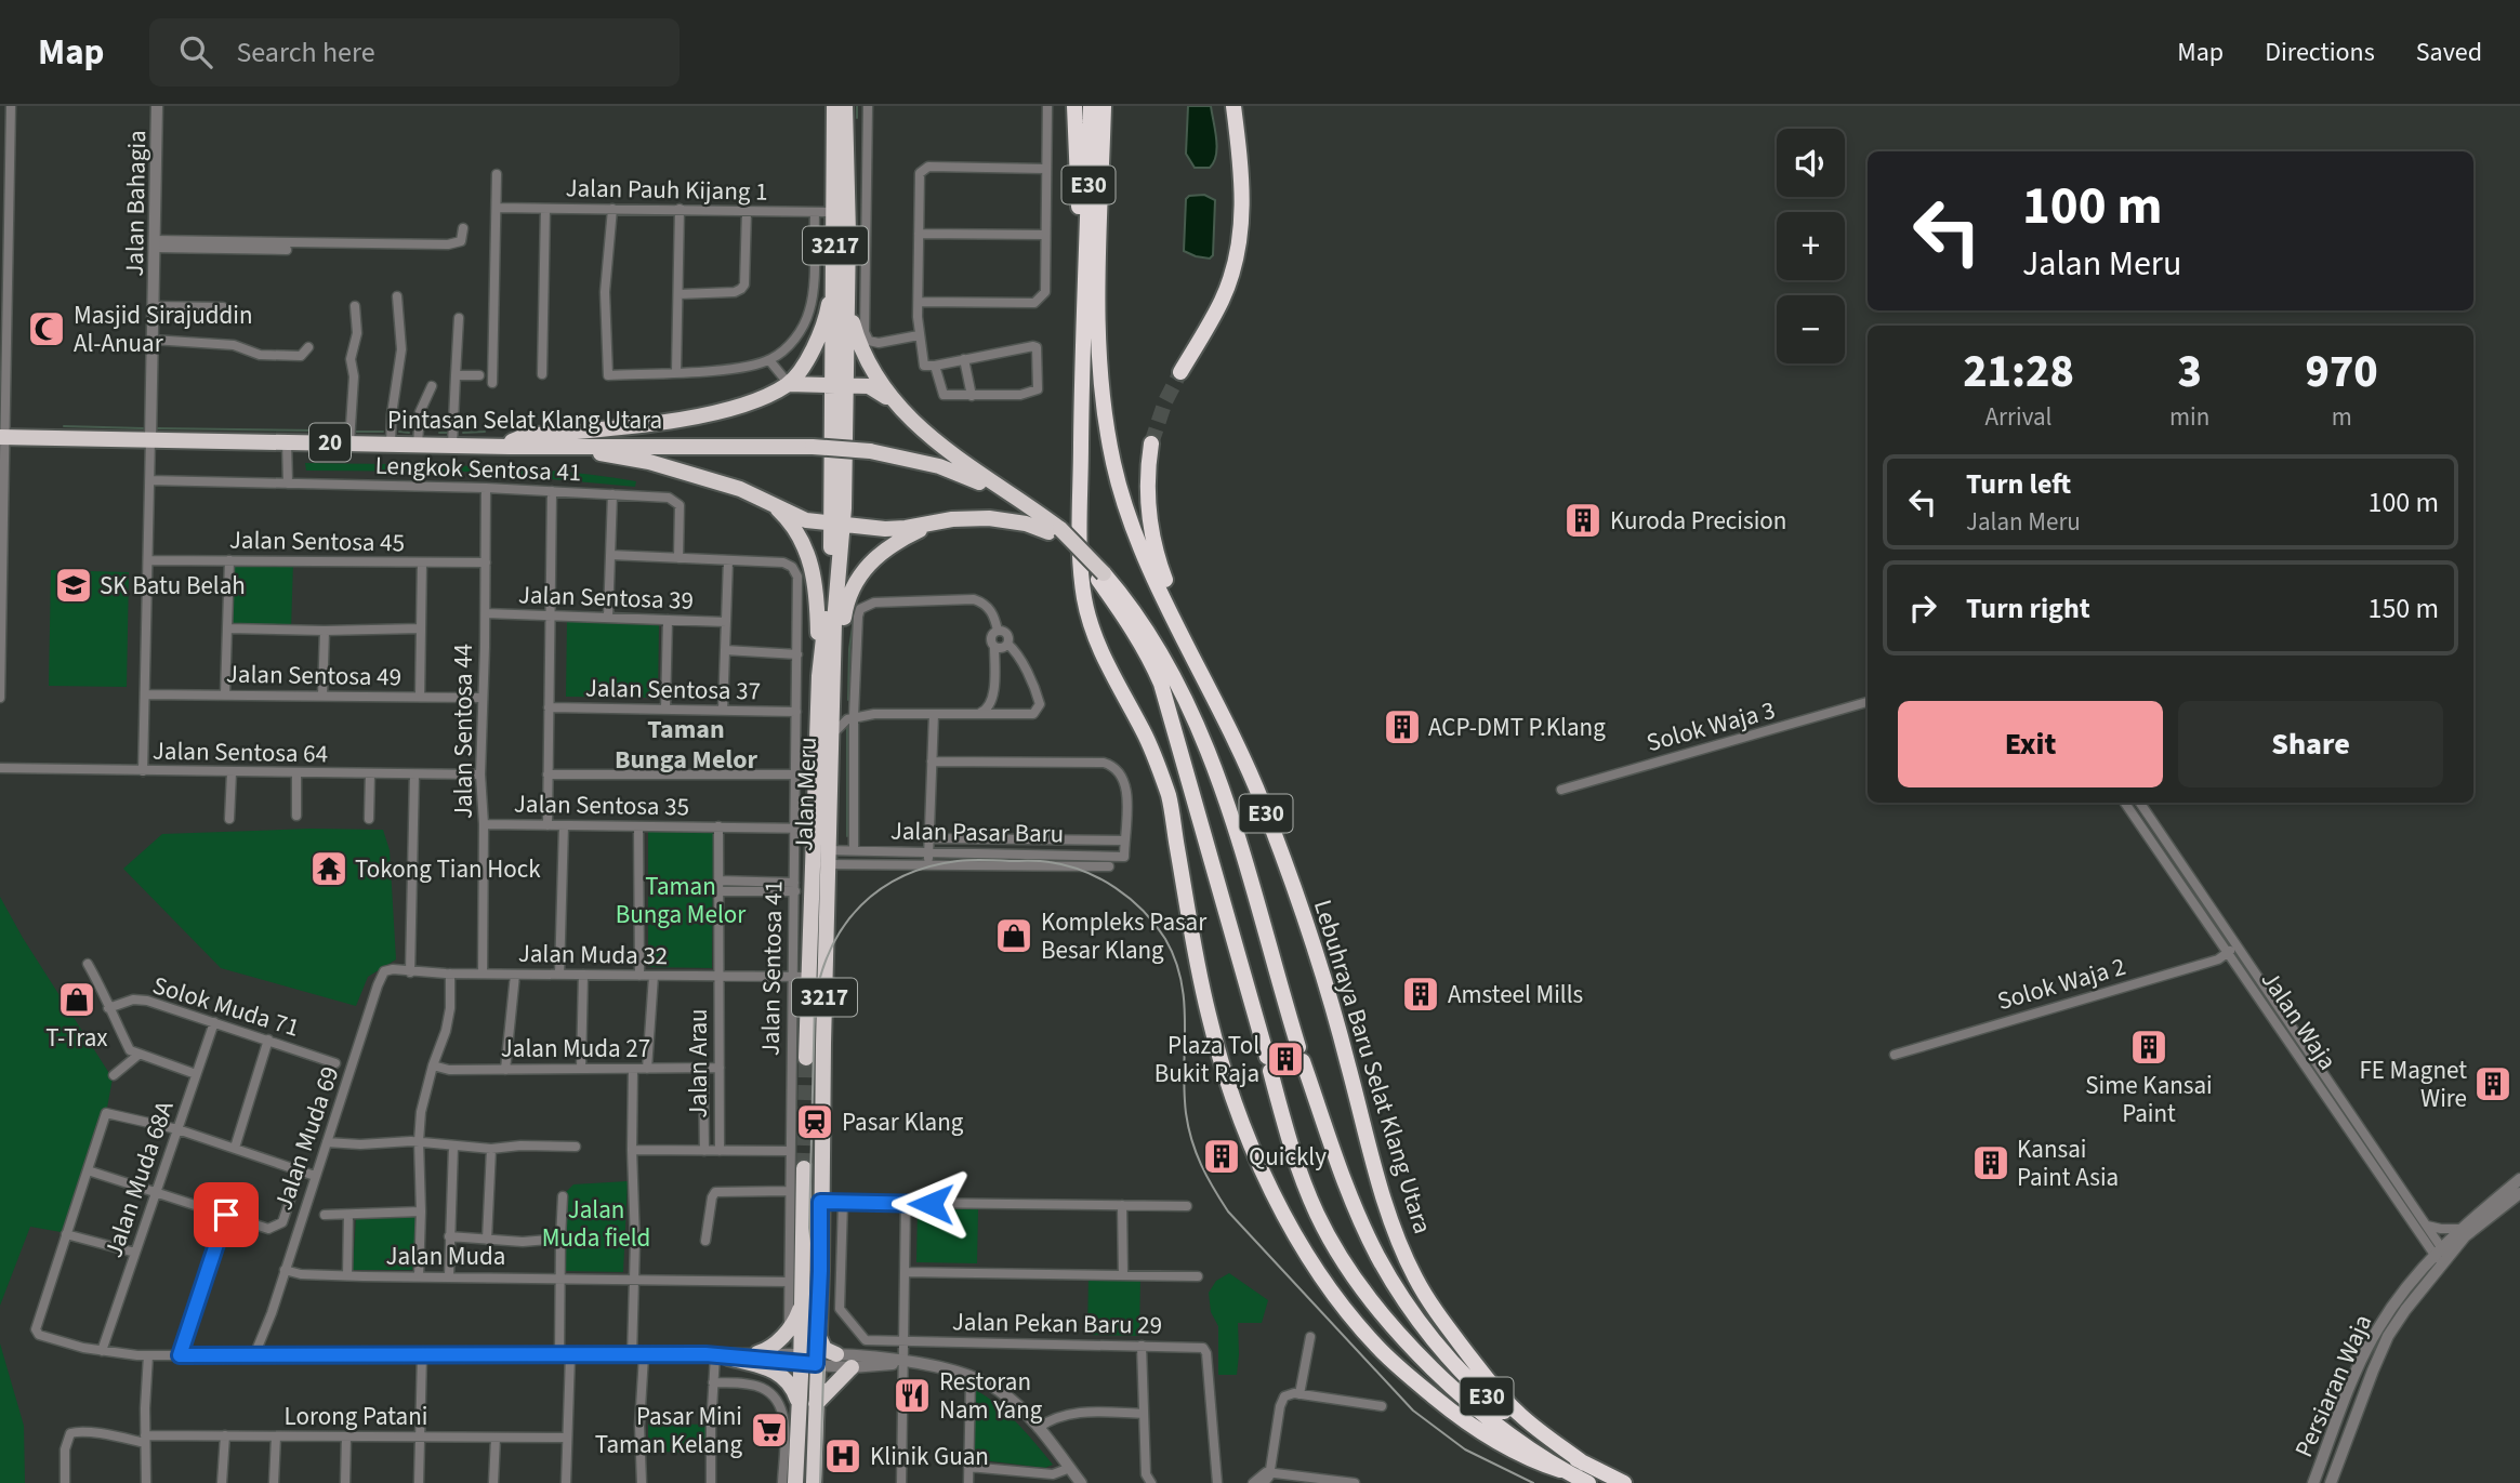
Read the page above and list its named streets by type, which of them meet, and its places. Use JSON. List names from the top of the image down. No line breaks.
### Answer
{"streets":{"highway":["E30","3217","Pintasan Selat Klang Utara","20","Jalan Meru","Lebuhraya Baru Selat Klang Utara"],"street":["Jalan Pauh Kijang 1","Jalan Bahagia","Lengkok Sentosa 41","Jalan Sentosa 45","Jalan Sentosa 39","Jalan Sentosa 49","Jalan Sentosa 37","Solok Waja 3","Jalan Sentosa 44","Jalan Sentosa 64","Jalan Sentosa 35","Jalan Pasar Baru","Jalan Muda 32","Jalan Sentosa 41","Solok Waja 2","Solok Muda 71","Jalan Waja","Jalan Muda 27","Jalan Arau","Jalan Muda 69","Jalan Muda 68A","Jalan Muda","Jalan Pekan Baru 29","Persiaran Waja","Lorong Patani"]},"crossings":[["E30","20"],["E30","Lebuhraya Baru Selat Klang Utara"],["Jalan Pauh Kijang 1","Jalan Meru"],["Jalan Bahagia","Pintasan Selat Klang Utara"],["Pintasan Selat Klang Utara","20"],["20","Lebuhraya Baru Selat Klang Utara"],["Lengkok Sentosa 41","Jalan Sentosa 44"],["Lengkok Sentosa 41","Jalan Sentosa 41"],["Jalan Sentosa 45","Jalan Sentosa 44"],["Jalan Sentosa 39","Jalan Sentosa 44"],["Jalan Sentosa 49","Jalan Sentosa 44"],["Jalan Sentosa 37","Jalan Sentosa 41"],["Jalan Sentosa 44","Jalan Sentosa 64"],["Jalan Sentosa 44","Jalan Sentosa 35"],["Jalan Sentosa 44","Jalan Muda 32"],["Jalan Meru","Jalan Sentosa 35"],["Jalan Meru","Jalan Pasar Baru"],["Jalan Meru","Jalan Muda 32"],["Jalan Meru","Jalan Sentosa 41"],["Jalan Sentosa 35","Jalan Muda 32"],["Jalan Sentosa 35","Jalan Sentosa 41"],["Jalan Sentosa 35","Jalan Arau"],["Jalan Muda 32","Jalan Sentosa 41"],["Jalan Muda 32","Jalan Arau"],["Jalan Muda 32","Jalan Muda 69"],["Jalan Sentosa 41","Jalan Muda"],["Solok Waja 2","Jalan Waja"],["Solok Muda 71","Jalan Muda 68A"],["Jalan Waja","Persiaran Waja"],["Jalan Muda 27","Jalan Arau"],["Jalan Muda 69","Jalan Muda"]],"districts":["Taman Bunga Melor"],"parks":["Taman Bunga Melor","Jalan Muda field"],"places":{"mosque":["Masjid Sirajuddin Al-Anuar"],"building":["Kuroda Precision","ACP-DMT P.Klang","Amsteel Mills","Sime Kansai Paint","Plaza Tol Bukit Raja","FE Magnet Wire","Quickly","Kansai Paint Asia"],"school or university":["SK Batu Belah"],"temple":["Tokong Tian Hock"],"shop":["Kompleks Pasar Besar Klang","T-Trax"],"station":["Pasar Klang"],"restaurant":["Restoran Nam Yang"],"supermarket":["Pasar Mini Taman Kelang"],"hospital":["Klinik Guan"]},"page":{"header":"Map","search":"Search here","nav":["Map","Directions","Saved"],"map_buttons":["+","−"],"turn":["100 m","Jalan Meru"],"eta":["21:28","Arrival","3","min","970","m"],"list":[{"name":"Turn left","note":"Jalan Meru","value":"100 m"},{"name":"Turn right","value":"150 m"}],"buttons":["Exit","Share"]}}
